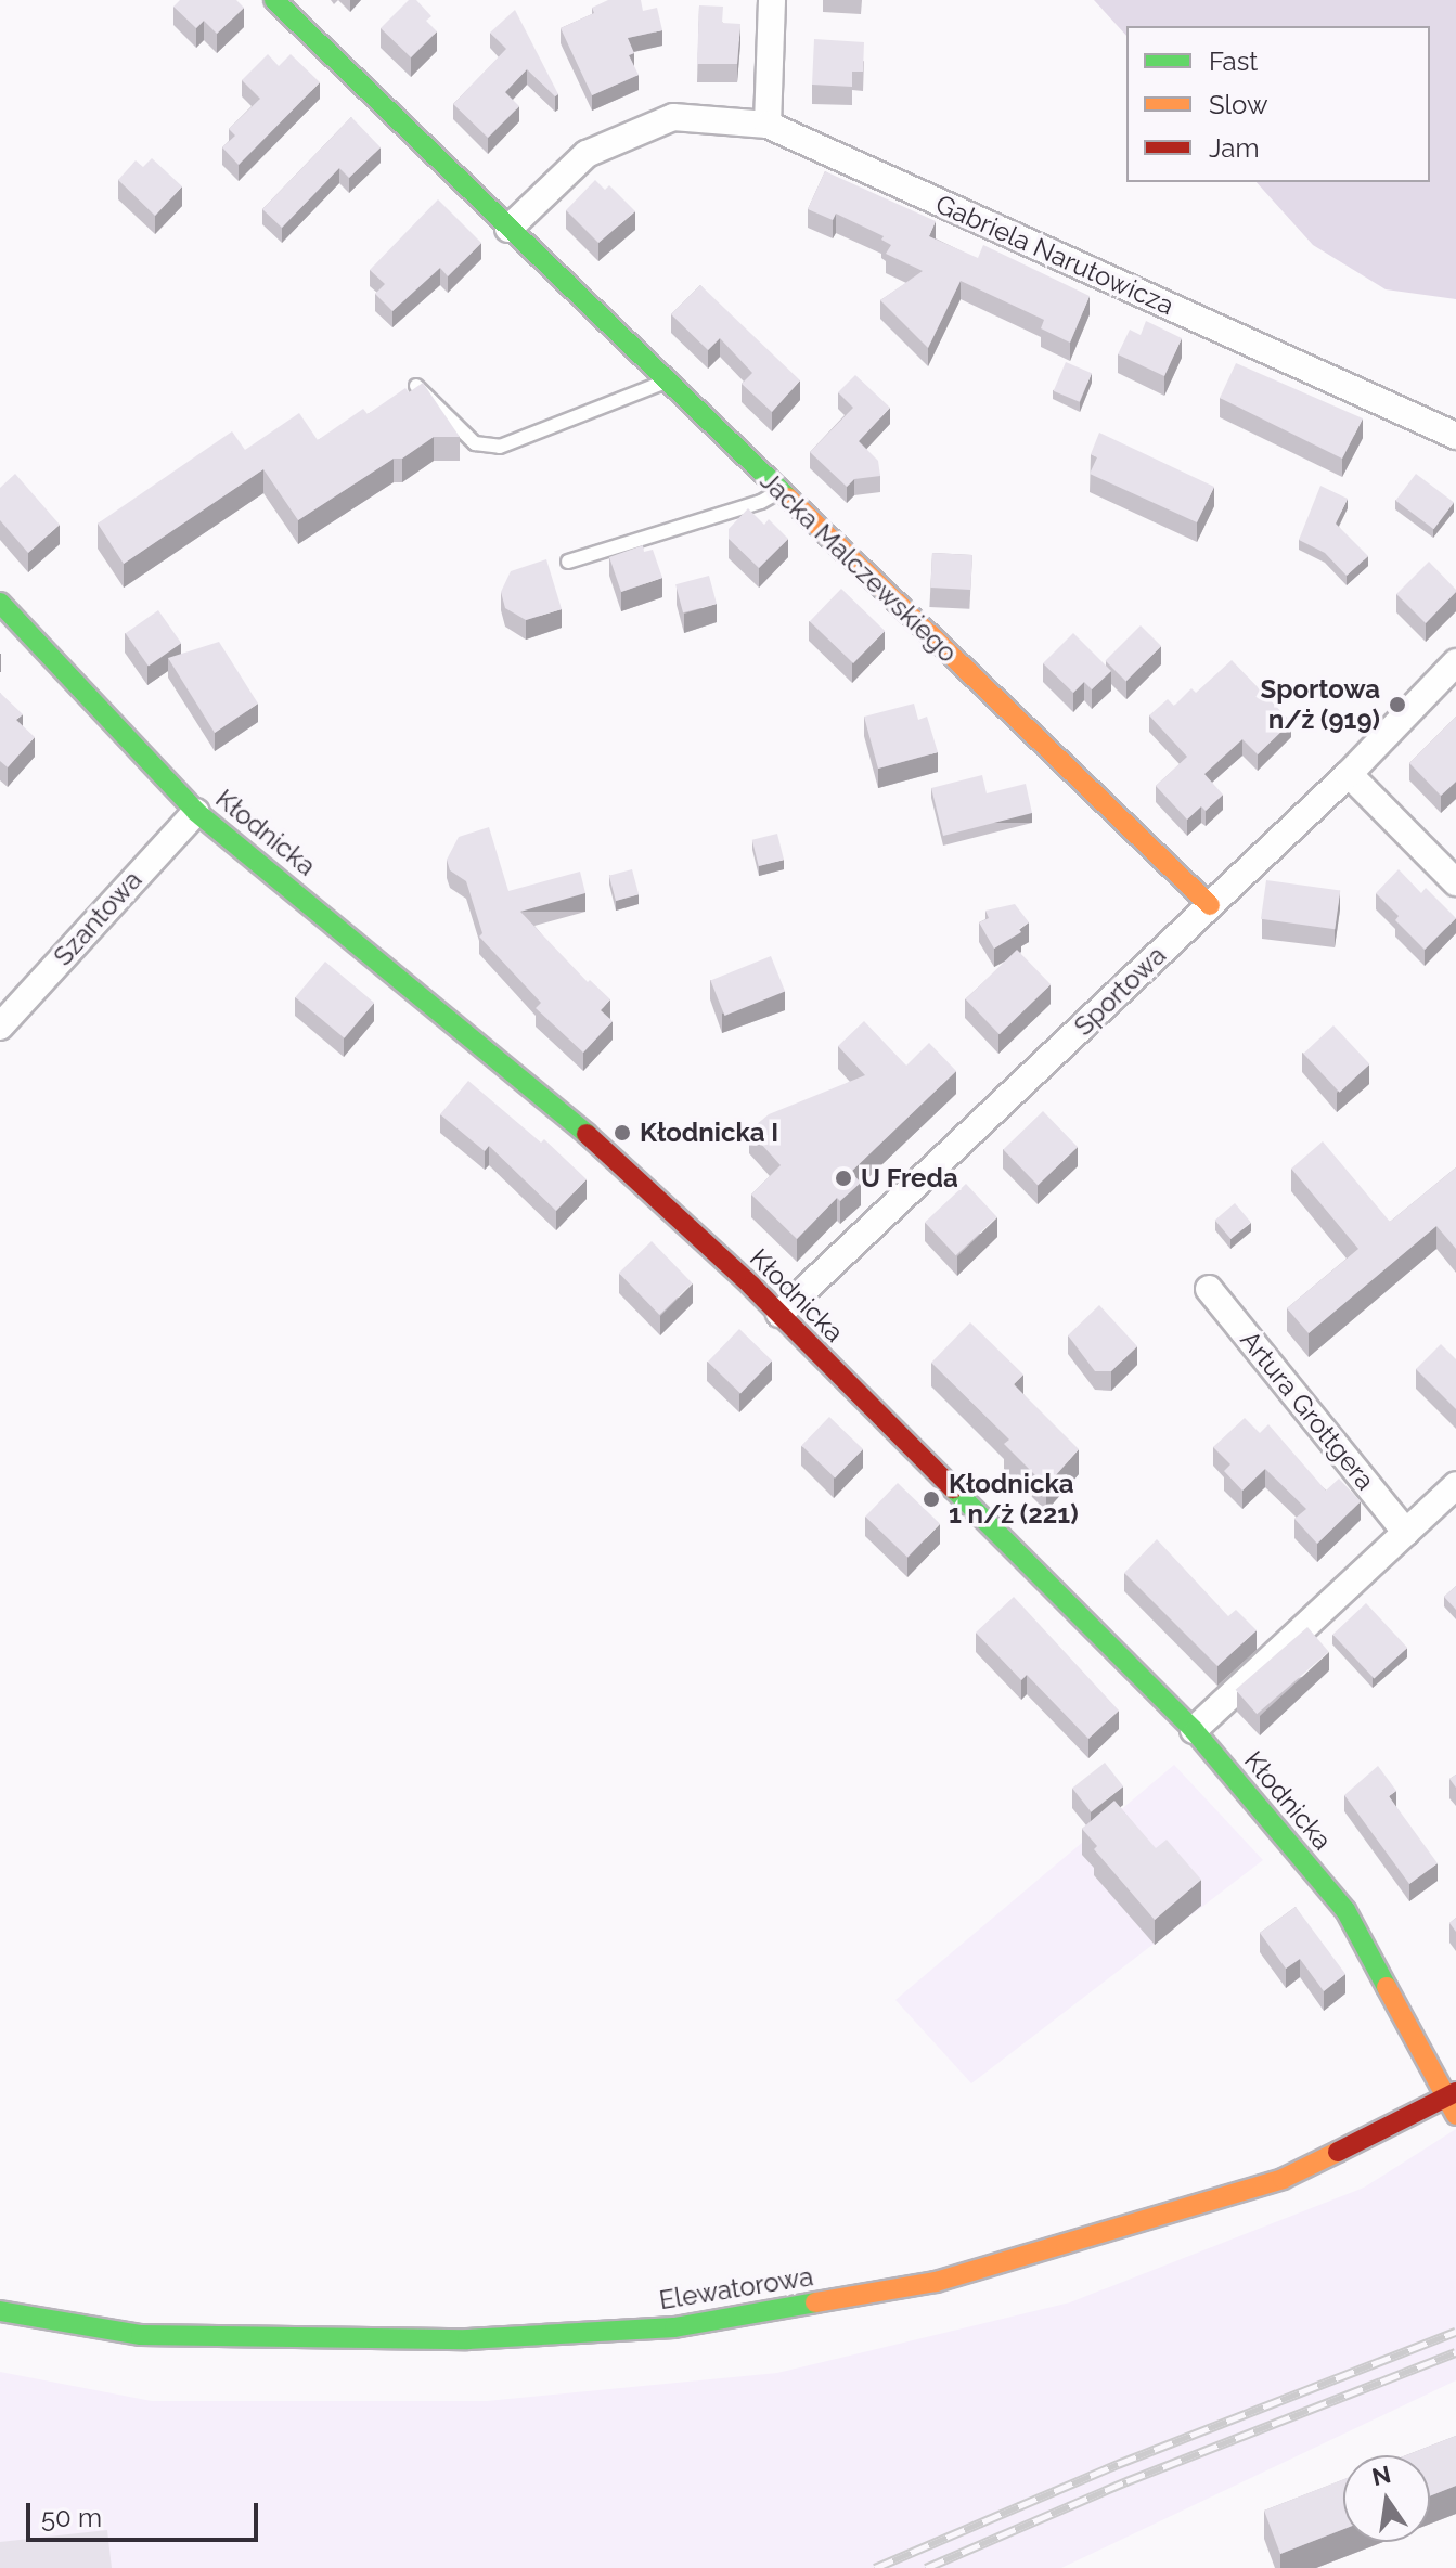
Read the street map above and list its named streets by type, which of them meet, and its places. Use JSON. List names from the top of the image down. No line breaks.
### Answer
{"streets":{"street":["Gabriela Narutowicza","Jacka Malczewskiego","Kłodnicka","Szantowa","Sportowa","Artura Grottgera","Elewatorowa"]},"crossings":[["Jacka Malczewskiego","Sportowa"],["Kłodnicka","Szantowa"],["Kłodnicka","Sportowa"],["Kłodnicka","Elewatorowa"]],"places":["Sportowa n/ż (919)","Kłodnicka I","U Freda","Kłodnicka 1 n/ż (221)"],"legend":["Fast","Slow","Jam"],"scale_bar":"50 m","north":"top"}
